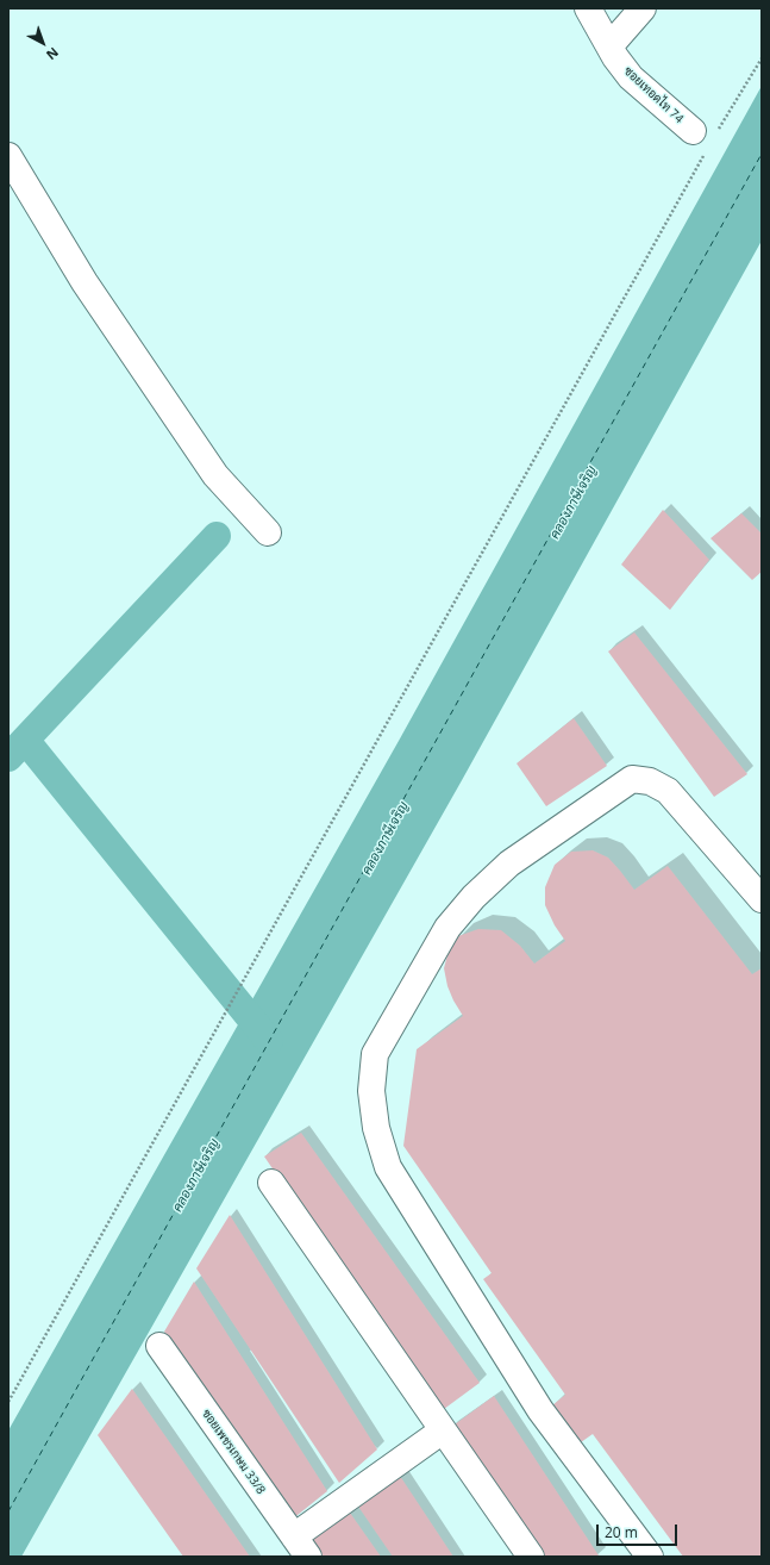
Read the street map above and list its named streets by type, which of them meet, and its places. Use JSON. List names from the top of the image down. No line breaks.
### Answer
{"streets":{"street":["ซอยเทอดไท 74","ซอยเพชรเกษม 33/8"]},"water":["คลองภาษีเจริญ"],"scale_bar":"20 m","north":"bottom right"}
